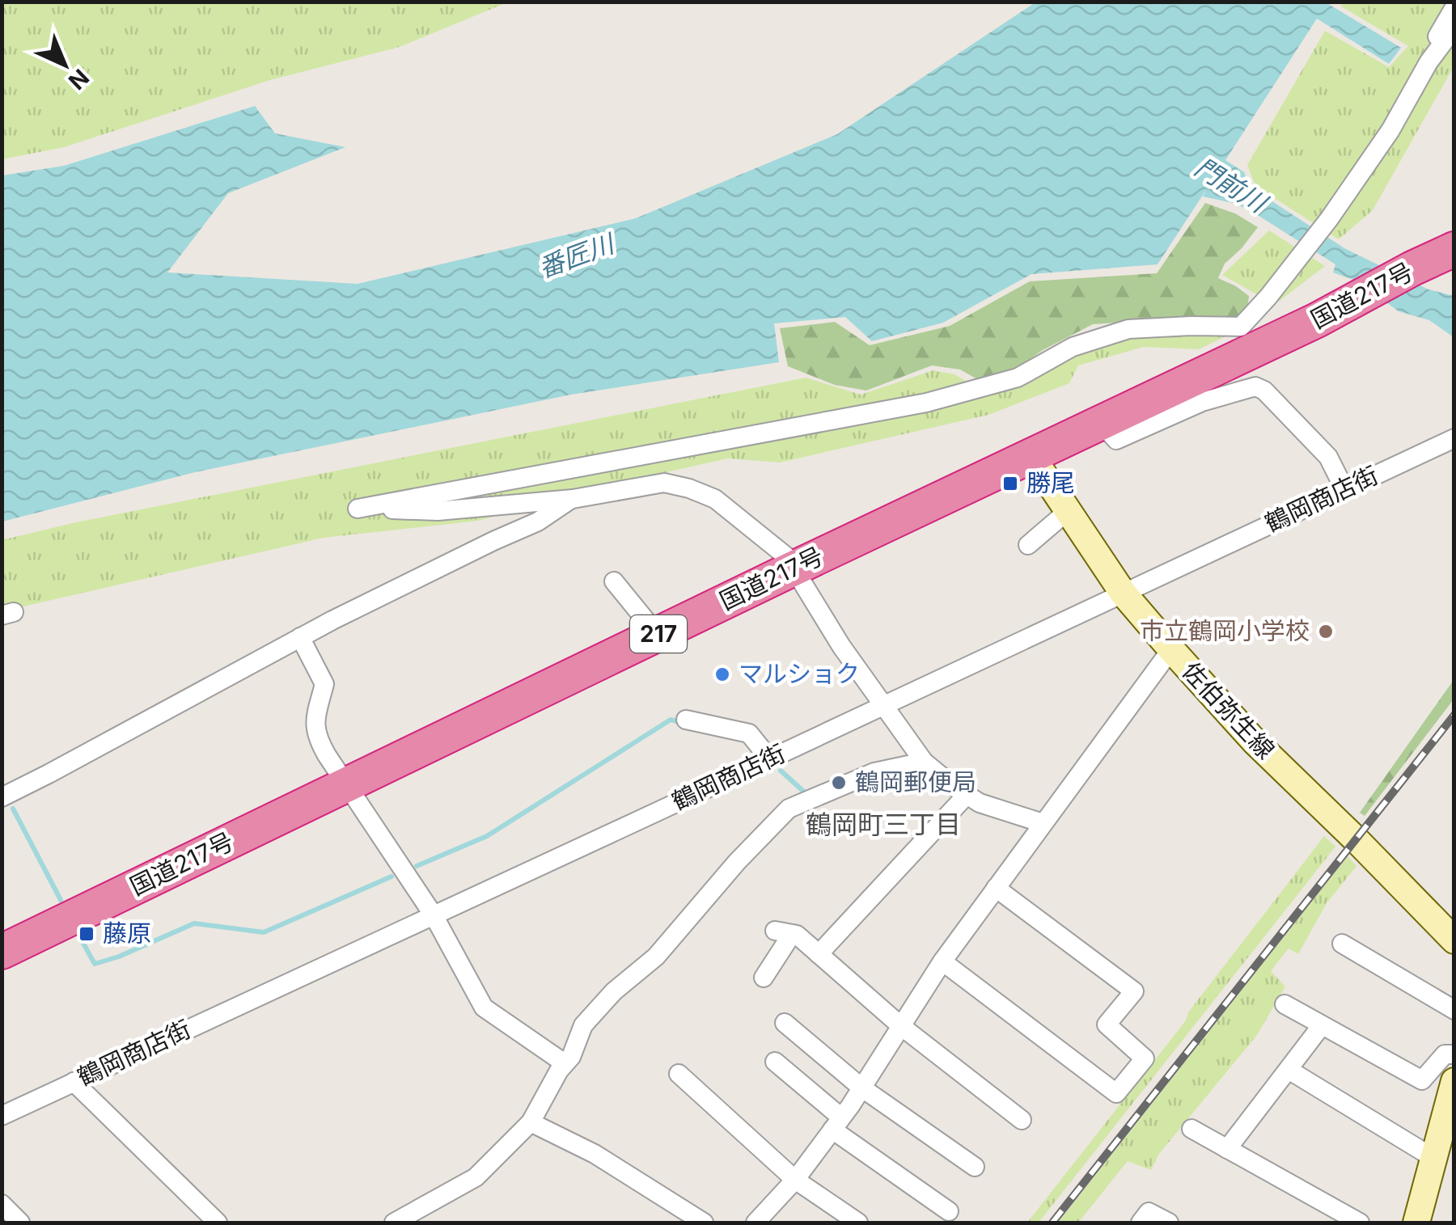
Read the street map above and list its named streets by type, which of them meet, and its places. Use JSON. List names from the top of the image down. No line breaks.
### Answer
{"streets":{"highway":["国道217号","217"],"main road":["佐伯弥生線"],"street":["鶴岡商店街"]},"crossings":[["国道217号","佐伯弥生線"],["鶴岡商店街","佐伯弥生線"]],"districts":["鶴岡町三丁目"],"water":["門前川","番匠川"],"places":{"transit":["勝尾","藤原"],"other":["市立鶴岡小学校","マルショク","鶴岡郵便局"]},"north":"bottom right"}
